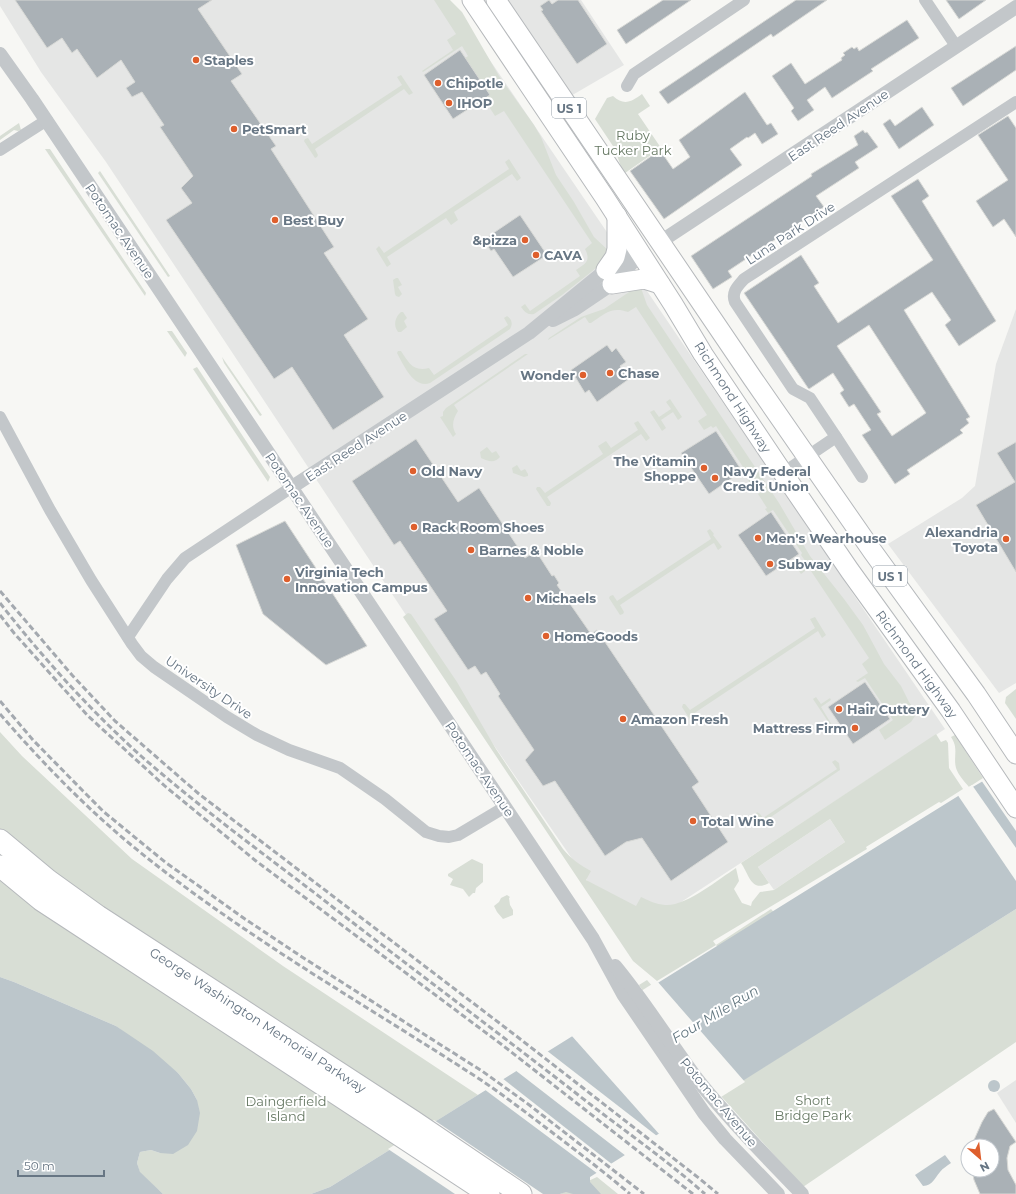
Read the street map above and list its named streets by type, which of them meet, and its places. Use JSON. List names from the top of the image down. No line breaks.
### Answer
{"streets":{"highway":["US 1","Richmond Highway","George Washington Memorial Parkway"],"street":["East Reed Avenue","Potomac Avenue","Luna Park Drive","University Drive"]},"crossings":[["East Reed Avenue","Potomac Avenue"],["East Reed Avenue","Richmond Highway"],["East Reed Avenue","University Drive"],["Potomac Avenue","University Drive"]],"water":["Four Mile Run"],"parks":["Ruby Tucker Park","Short Bridge Park","Daingerfield Island"],"places":["Staples","Chipotle","IHOP","PetSmart","Best Buy","&pizza","CAVA","Chase","Wonder","The Vitamin Shoppe","Old Navy","Navy Federal Credit Union","Rack Room Shoes","Men's Wearhouse","Alexandria Toyota","Barnes & Noble","Subway","Virginia Tech Innovation Campus","Michaels","HomeGoods","Hair Cuttery","Amazon Fresh","Mattress Firm","Total Wine"],"scale_bar":"50 m","north":"bottom right"}
